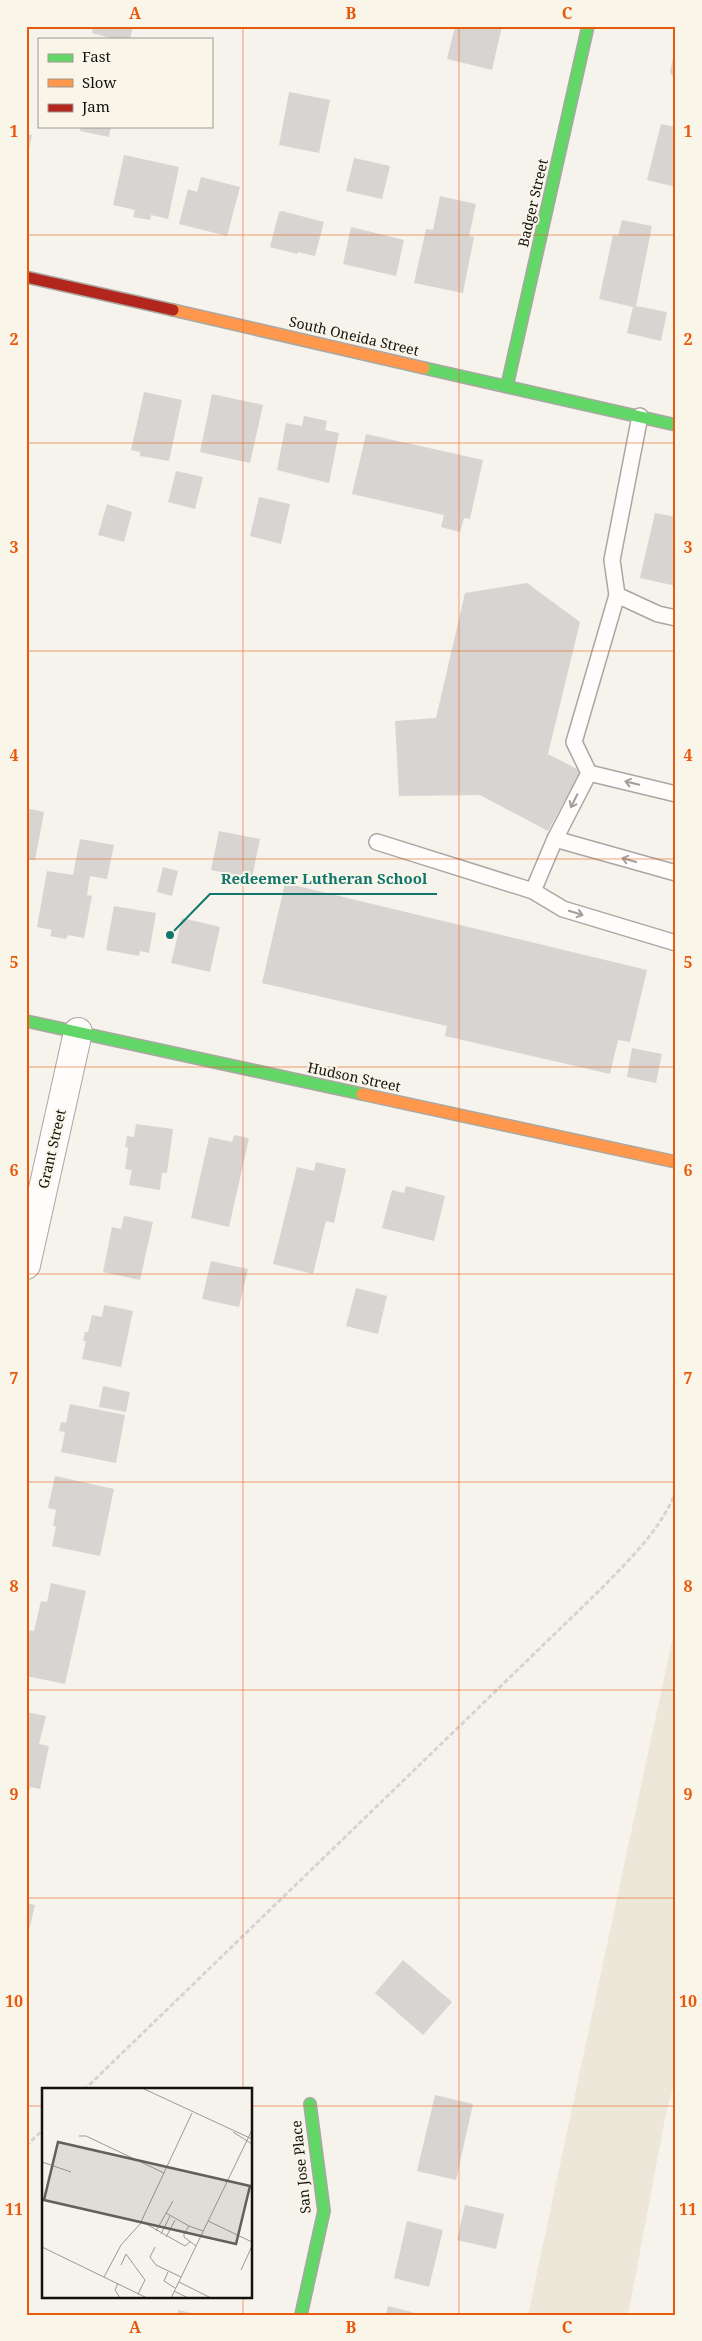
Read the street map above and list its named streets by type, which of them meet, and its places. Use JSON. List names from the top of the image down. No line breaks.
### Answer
{"streets":{"street":["Badger Street","South Oneida Street","Hudson Street","Grant Street","San Jose Place"]},"crossings":[["Badger Street","South Oneida Street"],["Hudson Street","Grant Street"]],"places":["Redeemer Lutheran School"],"legend":["Fast","Slow","Jam"],"grid":{"columns":["A","B","C"],"rows":["1","2","3","4","5","6","7","8","9","10","11"]}}
